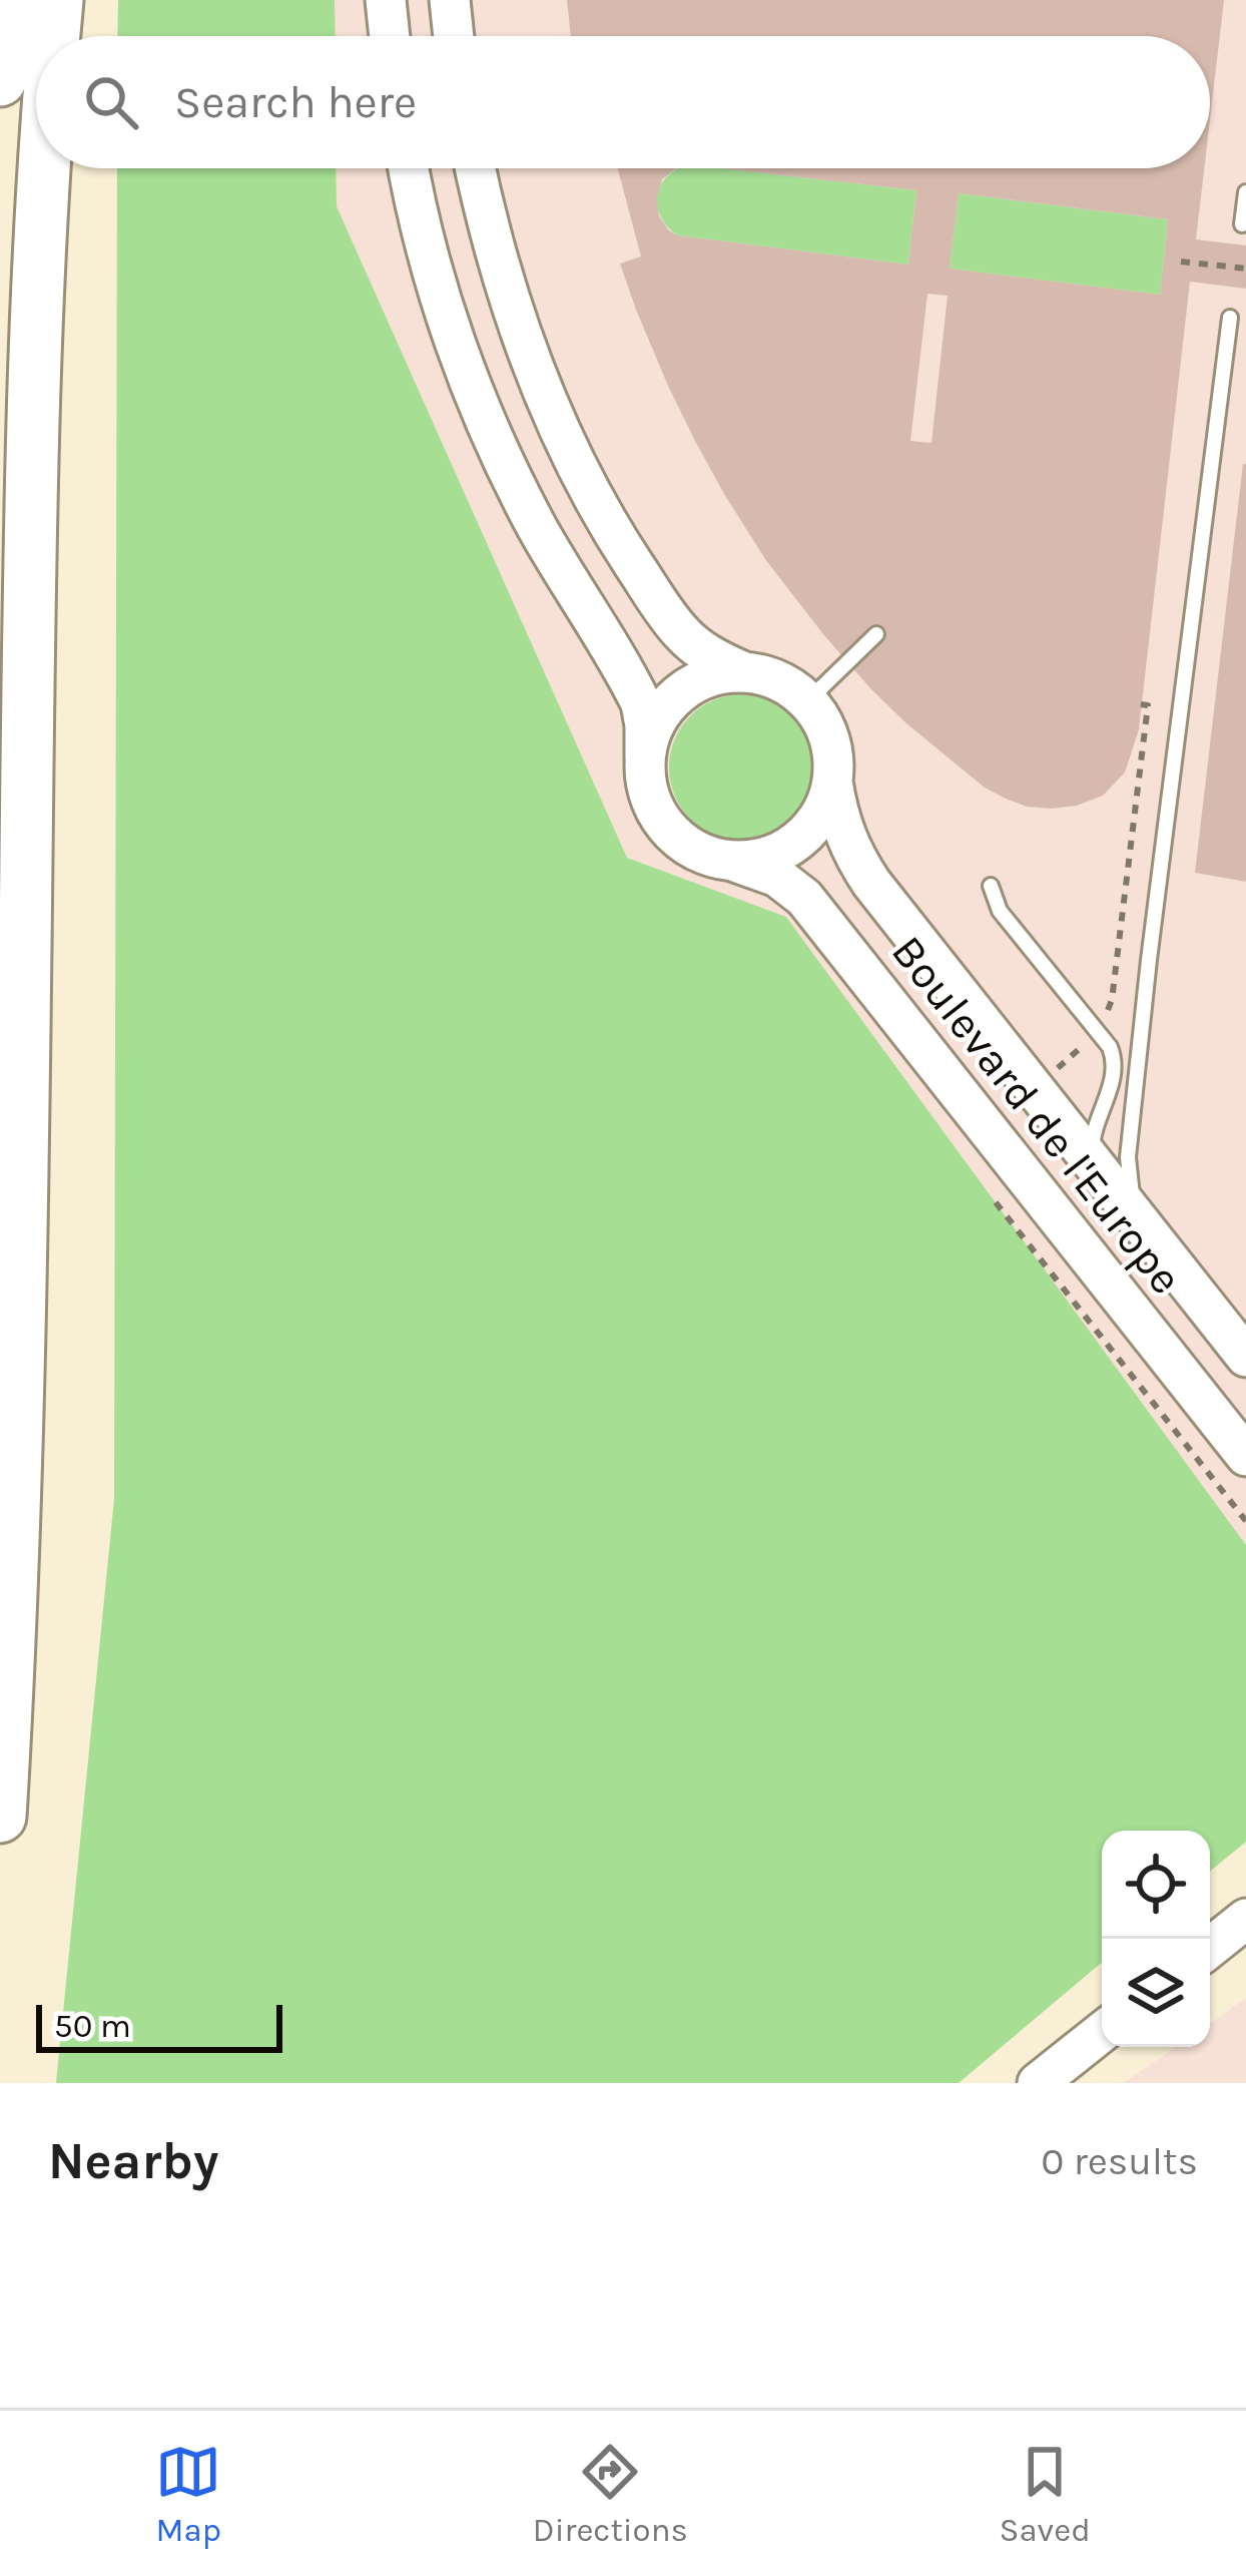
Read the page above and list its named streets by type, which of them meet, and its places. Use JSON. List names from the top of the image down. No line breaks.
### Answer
{"streets":{"main road":["Boulevard de l'Europe"]},"scale_bar":"50 m","page":{"search":"Search here","scale":"50 m","heading":["Nearby","0 results"],"nav":["Map","Directions","Saved"]}}
